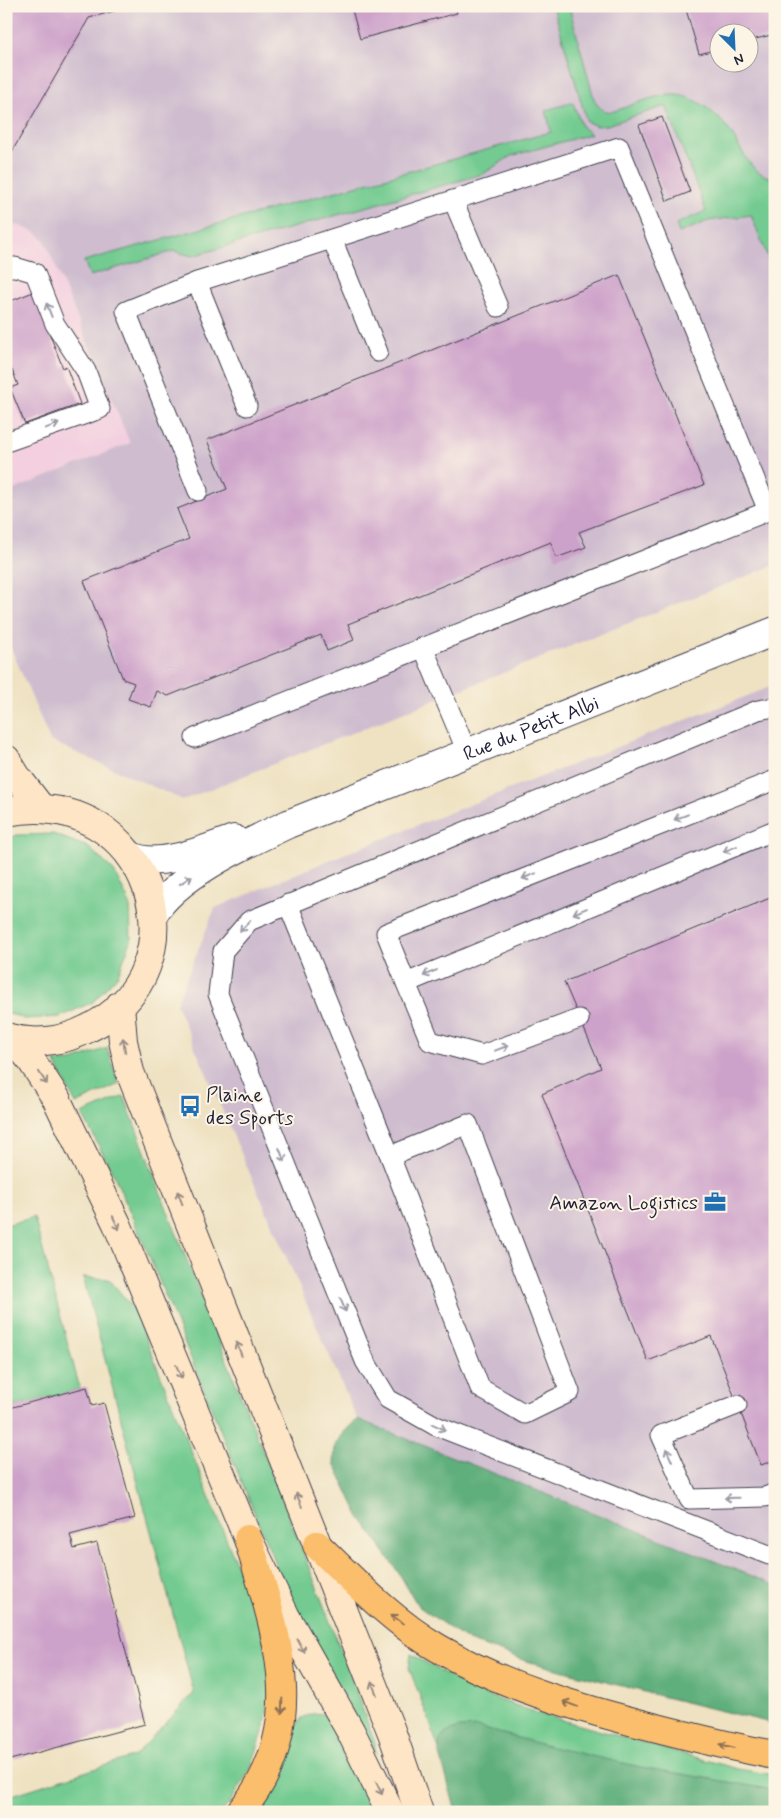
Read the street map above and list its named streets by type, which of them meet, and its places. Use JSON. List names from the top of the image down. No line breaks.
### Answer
{"streets":{"street":["Rue du Petit Albi"]},"places":{"bus stop":["Plaine des Sports"],"office":["Amazon Logistics"]},"north":"bottom right"}
